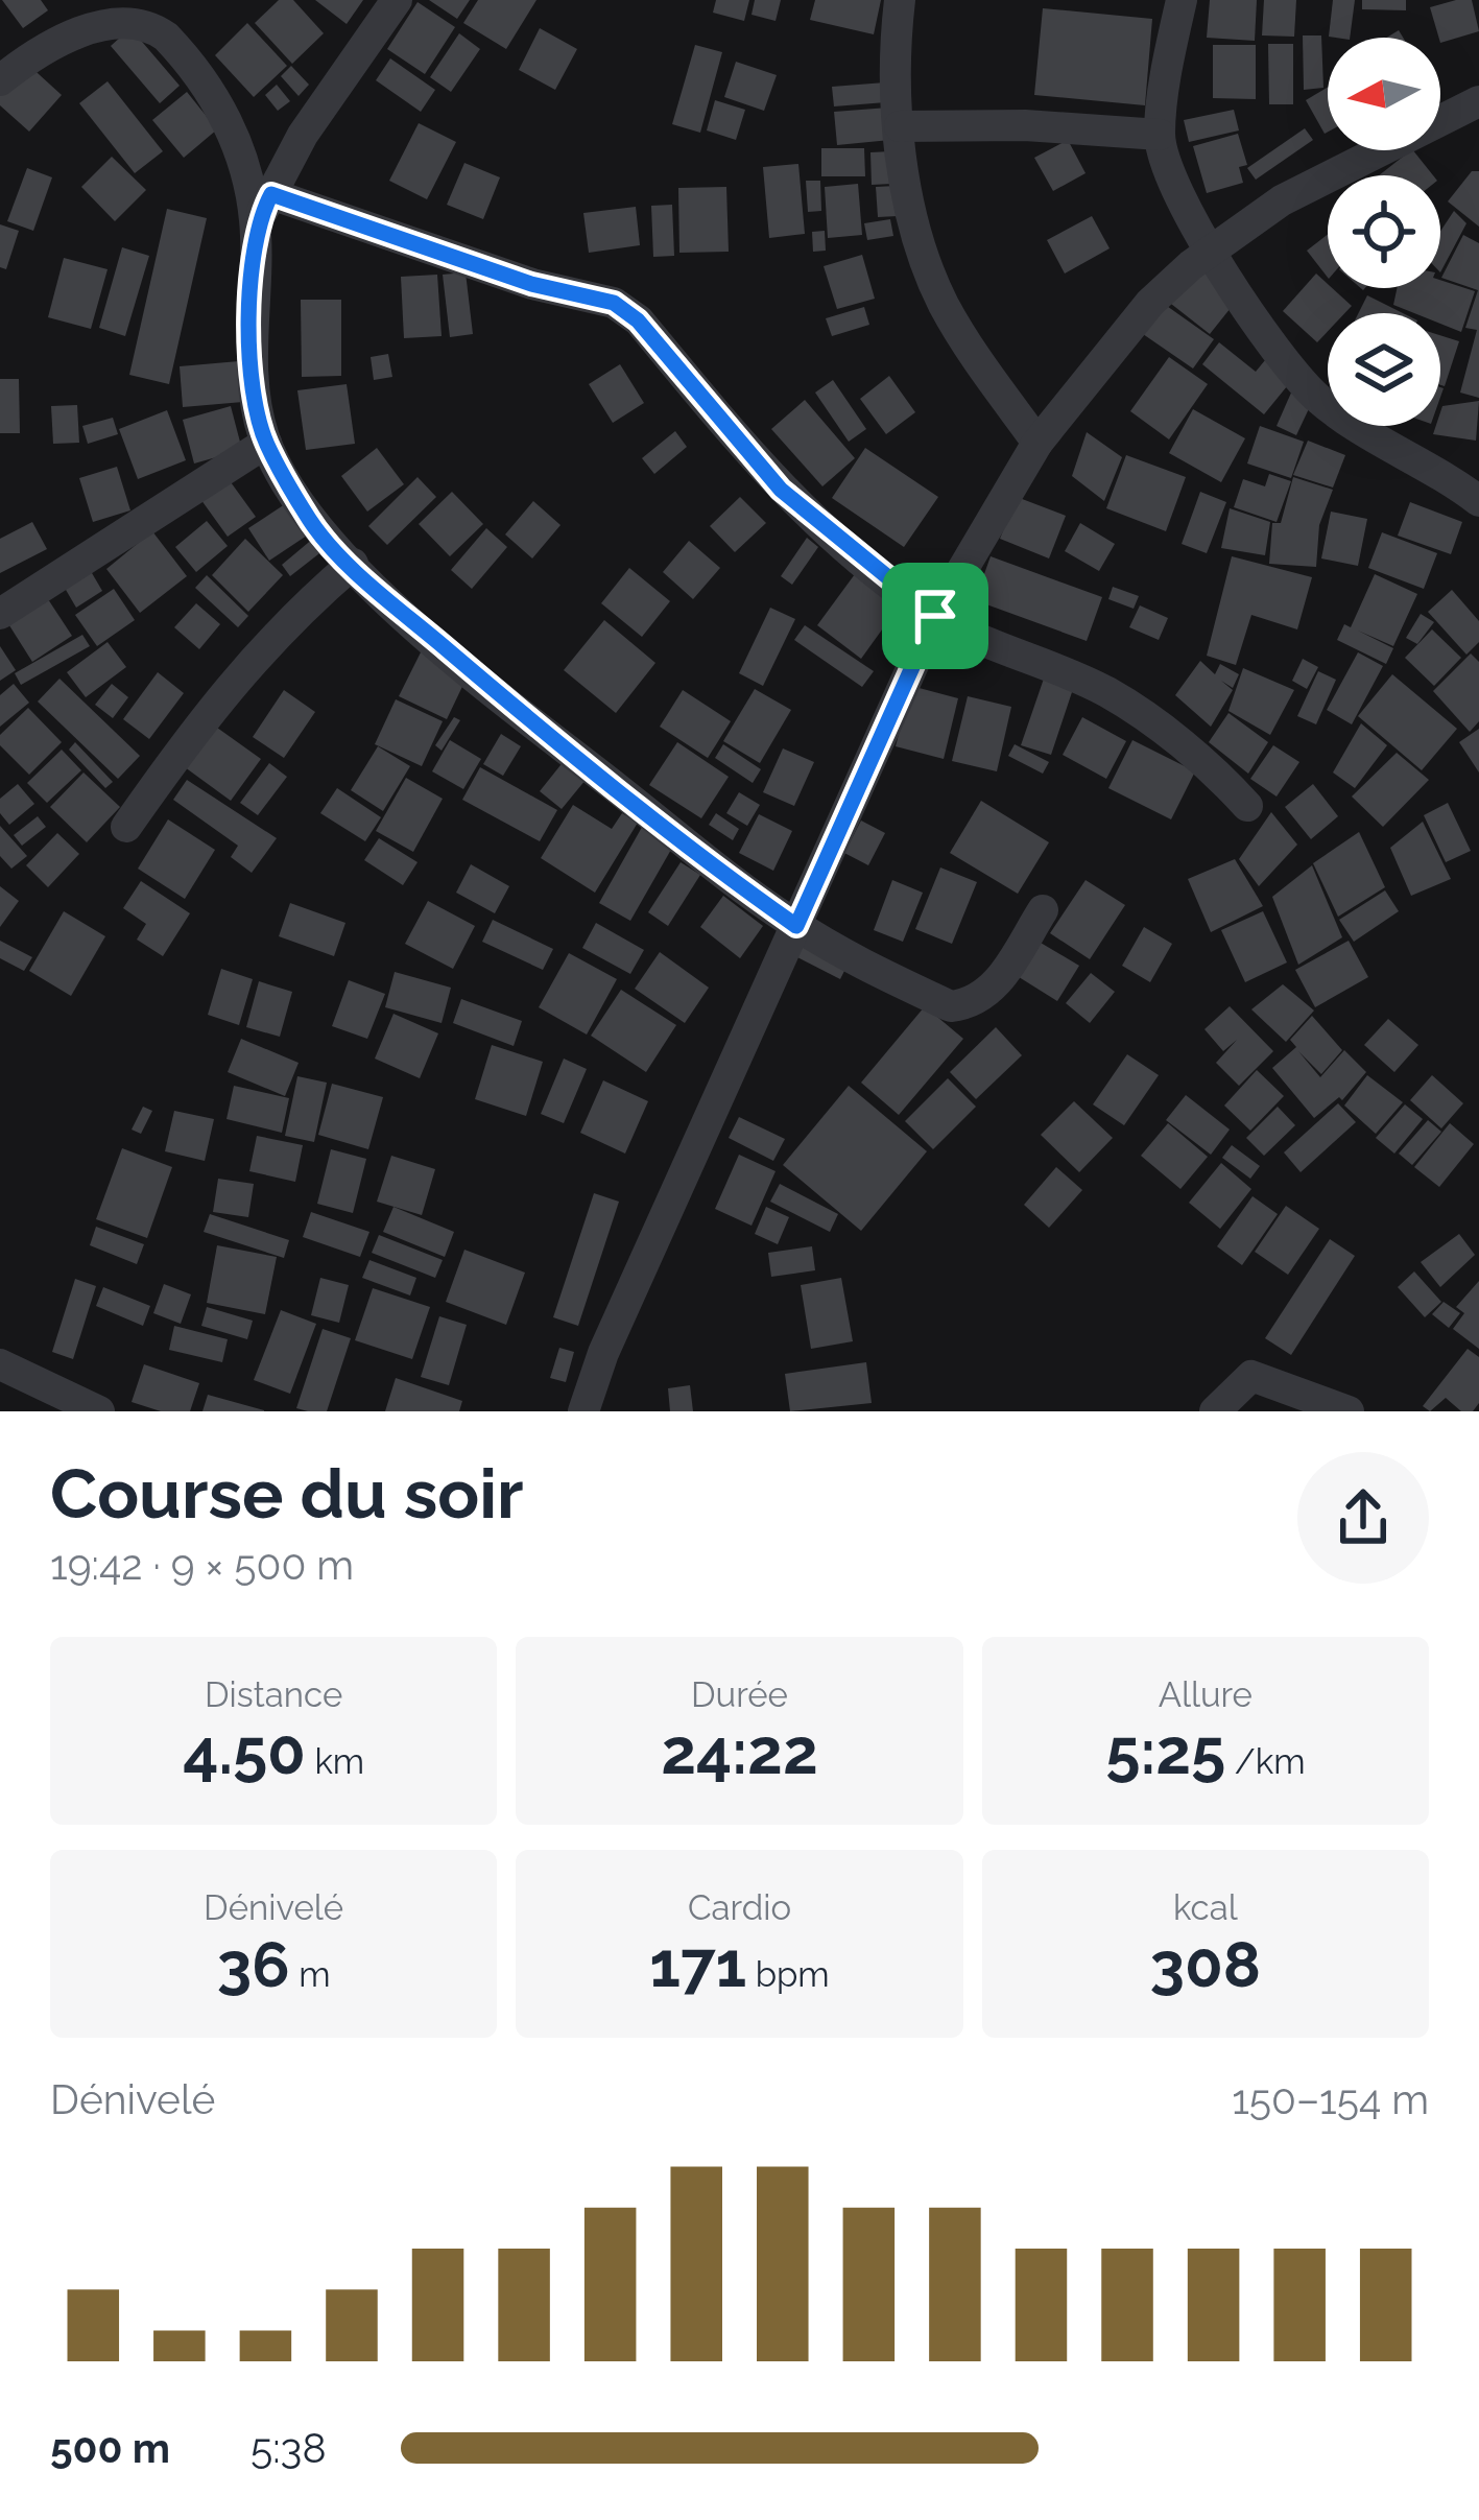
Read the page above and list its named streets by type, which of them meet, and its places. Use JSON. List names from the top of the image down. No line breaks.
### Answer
{"north":"left","page":{"heading":["Course du soir","19:42 · 9 × 500 m"],"stats":[["Distance","4.50 km"],["Durée","24:22"],["Allure","5:25 /km"],["Dénivelé","36 m"],["Cardio","171 bpm"],["kcal","308"]],"chart":["Dénivelé","150–154 m"],"list":[{"name":"500 m","note":"5:38"}]}}
